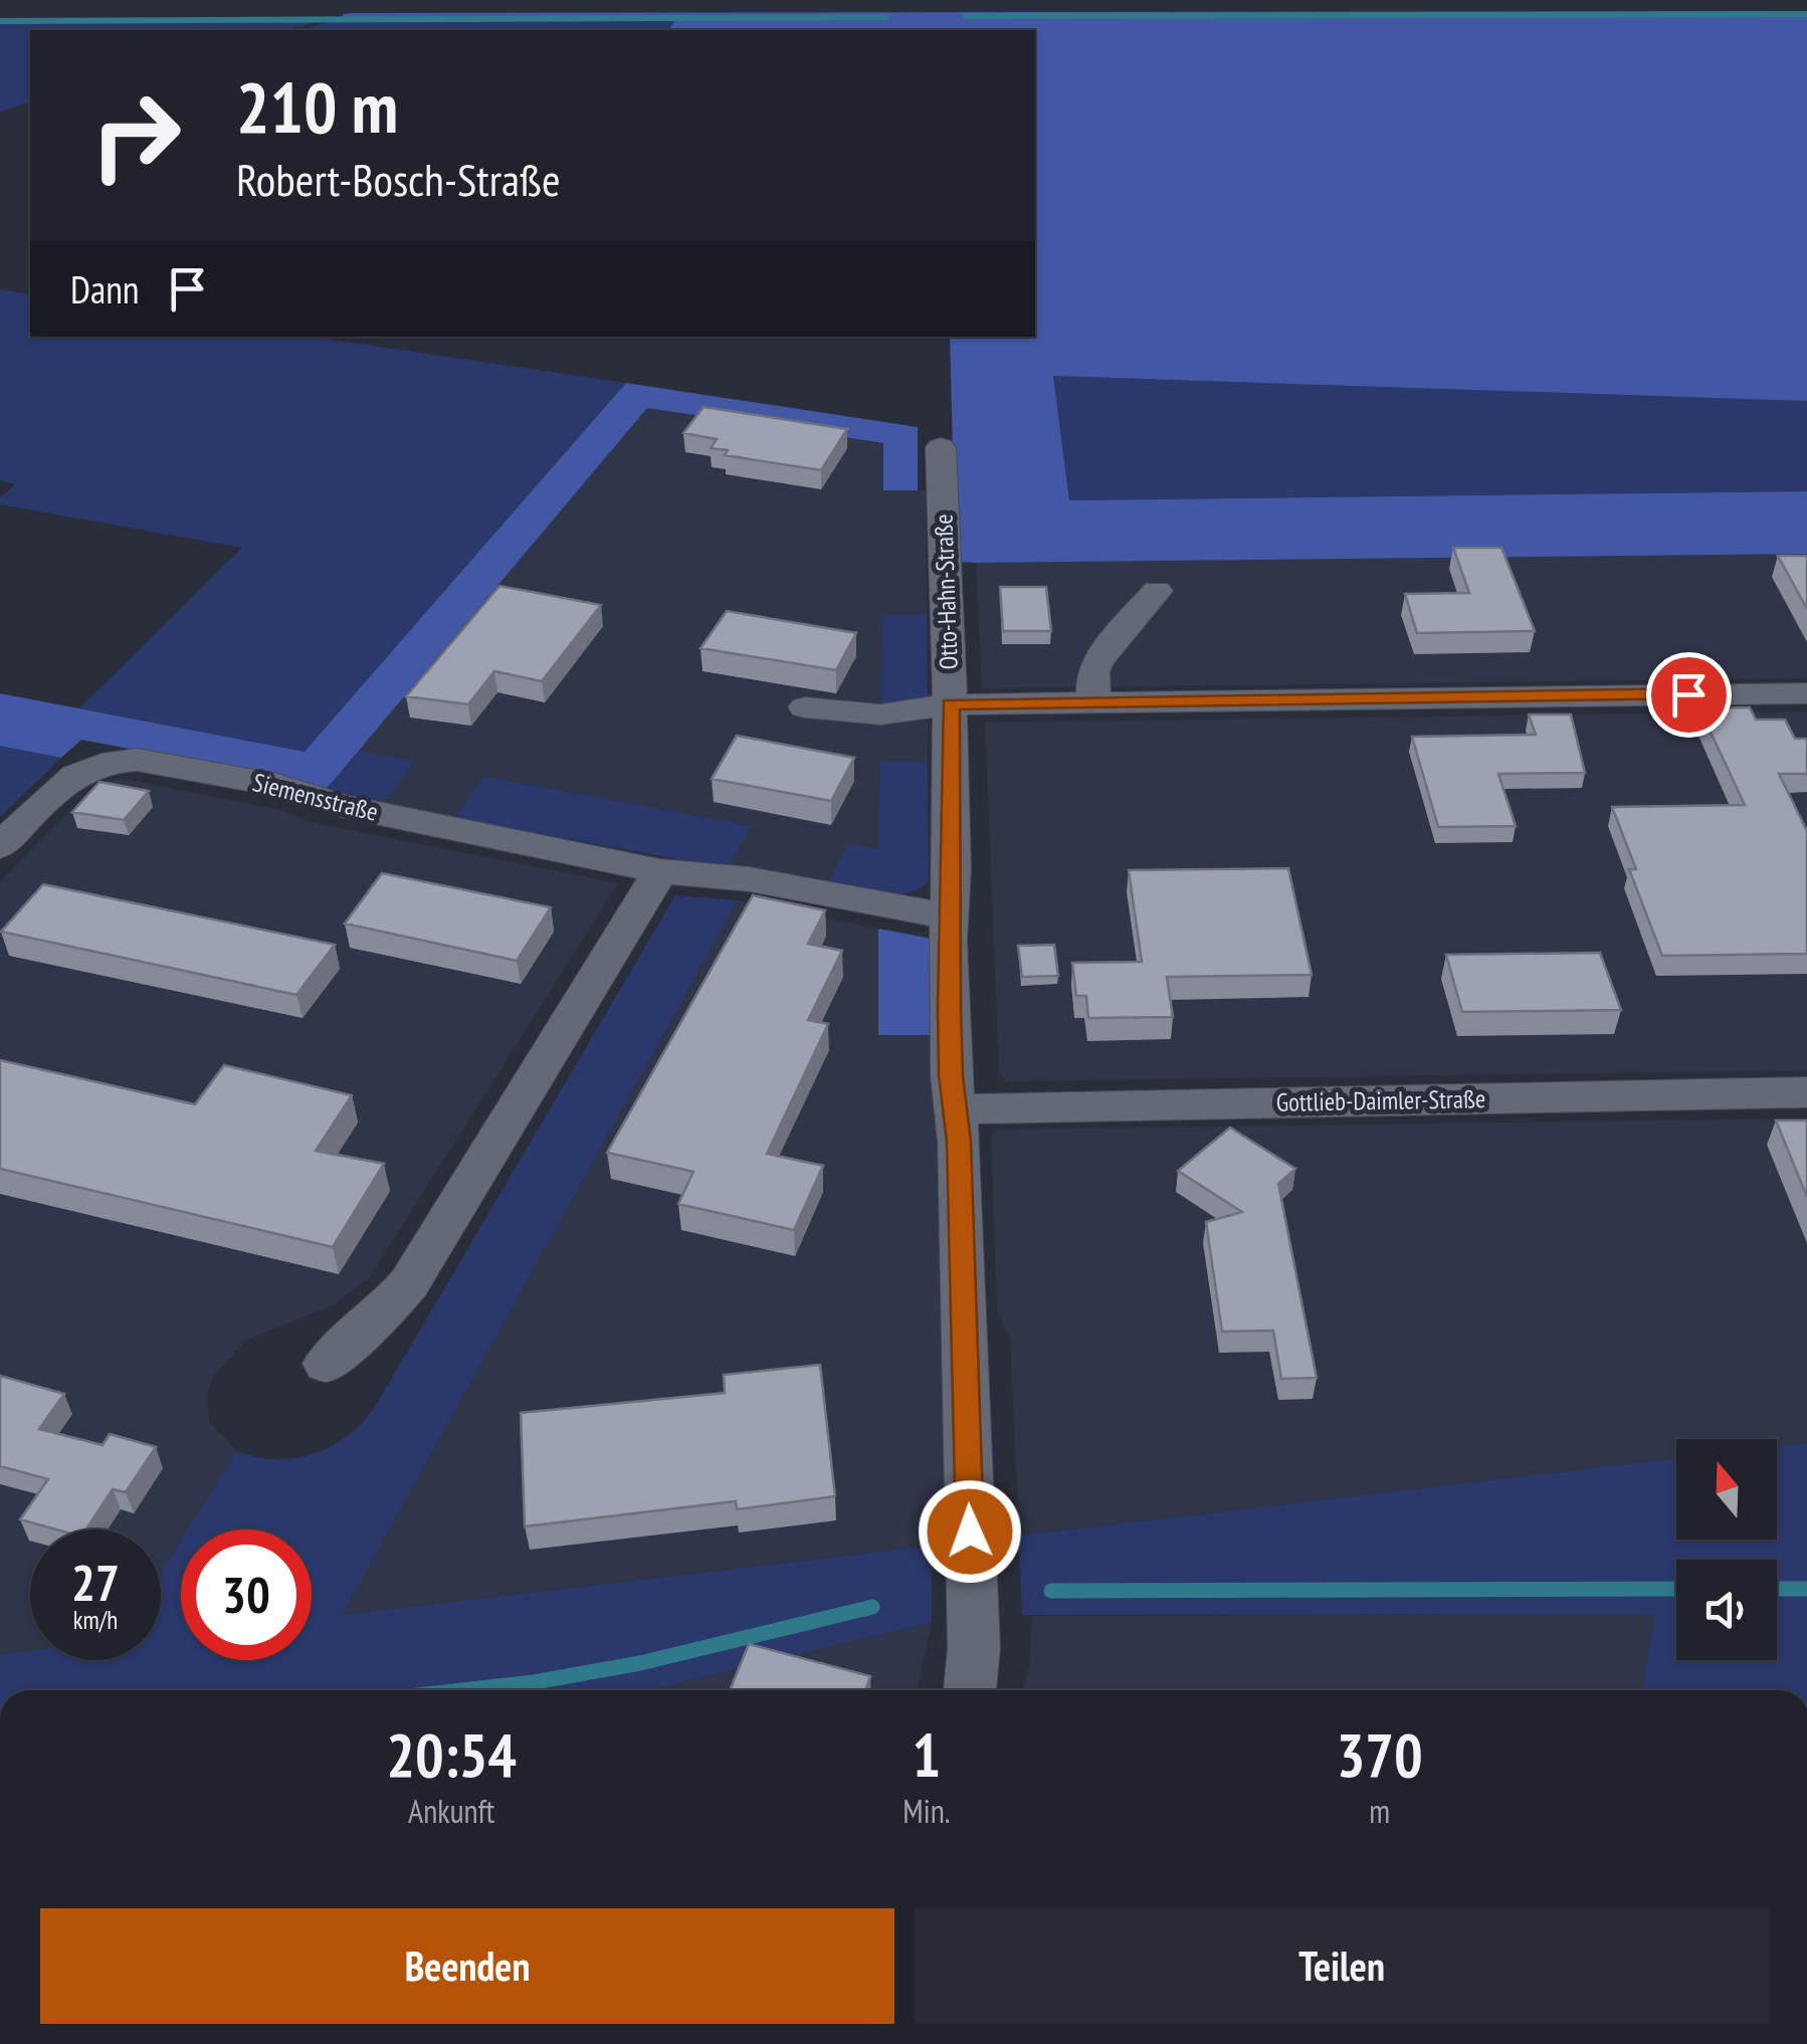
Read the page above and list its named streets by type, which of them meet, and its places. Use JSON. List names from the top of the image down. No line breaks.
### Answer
{"streets":{"street":["Otto-Hahn-Straße","Siemensstraße","Gottlieb-Daimler-Straße"]},"crossings":[["Otto-Hahn-Straße","Siemensstraße"],["Otto-Hahn-Straße","Gottlieb-Daimler-Straße"]],"north":"top","page":{"turn":["210 m","Robert-Bosch-Straße"],"then":"Dann","speed":"27 km/h","limit":"30","eta":["20:54","Ankunft","1","Min.","370","m"],"buttons":["Beenden","Teilen"]}}
